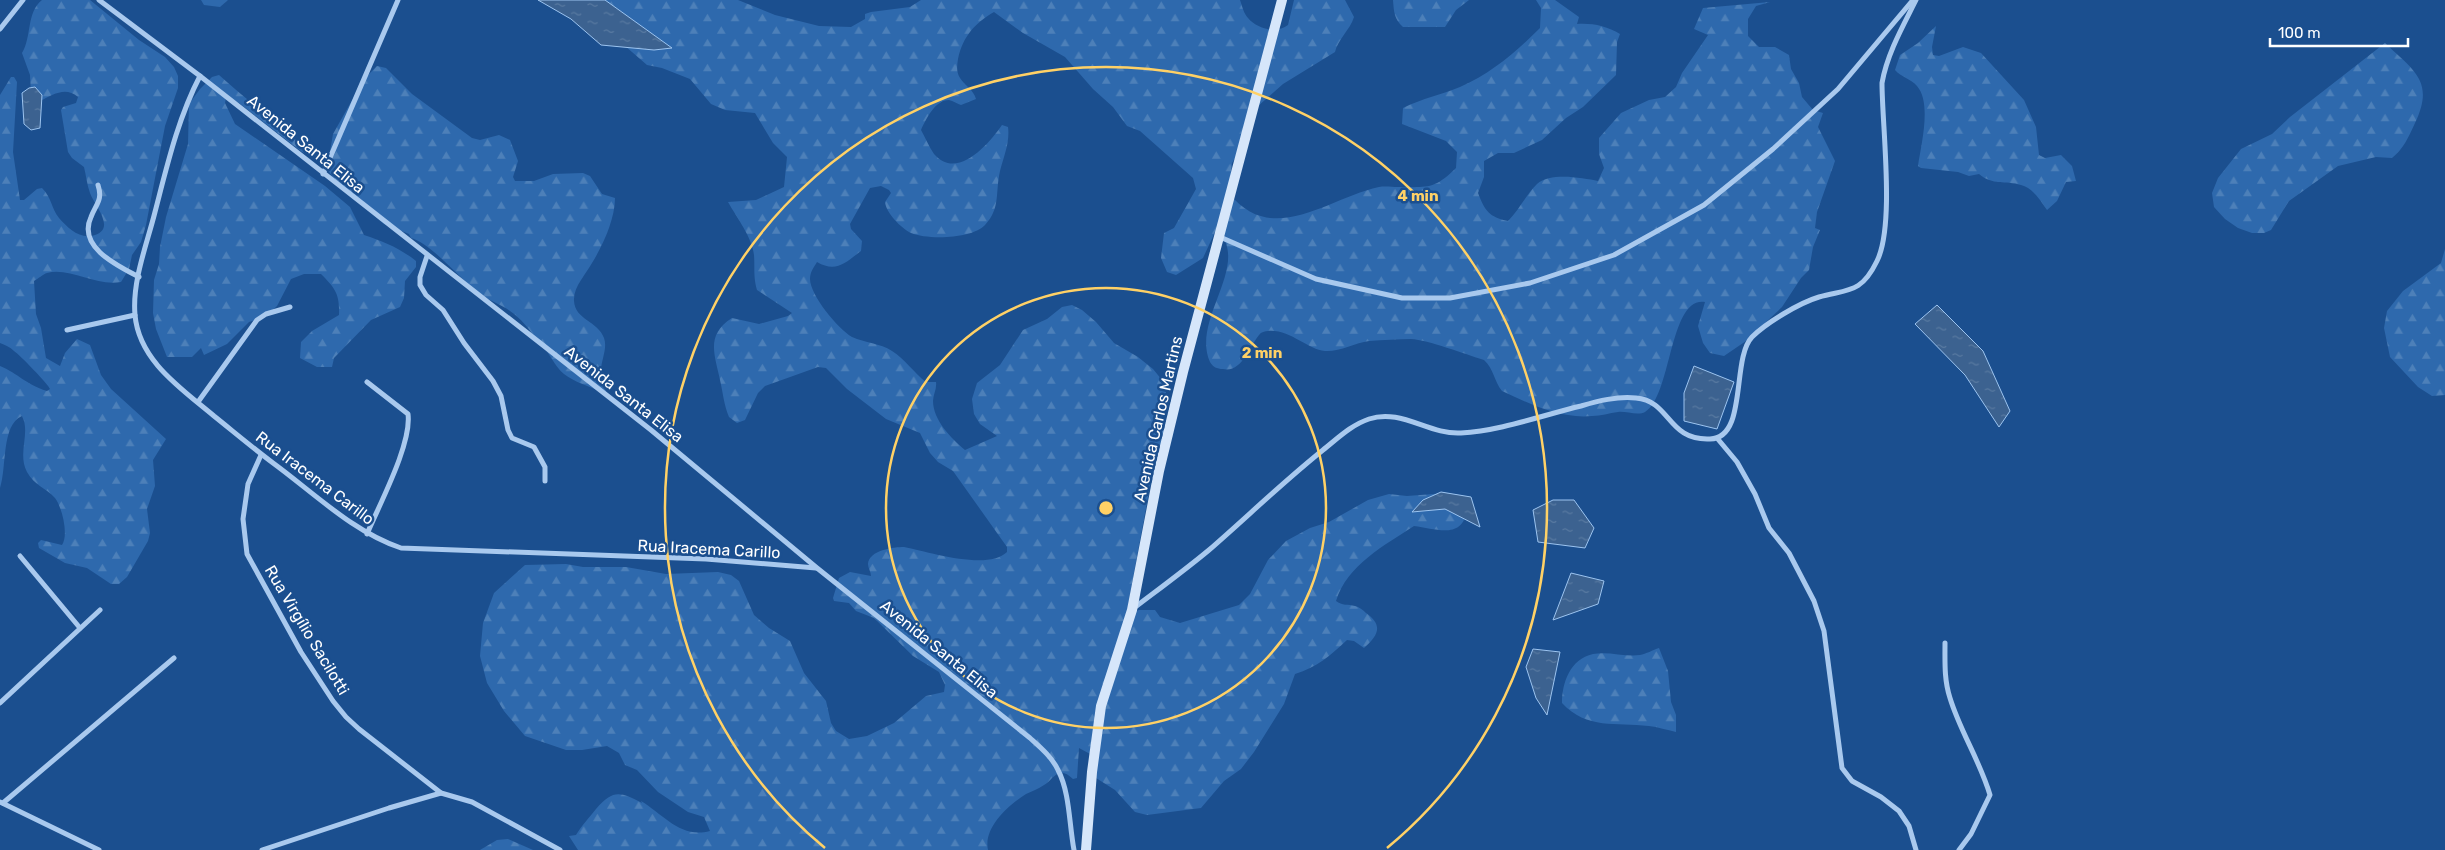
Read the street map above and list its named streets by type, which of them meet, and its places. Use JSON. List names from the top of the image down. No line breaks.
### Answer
{"streets":{"street":["Avenida Santa Elisa","Avenida Carlos Martins","Rua Iracema Carillo","Rua Virgílio Sacilotti"]},"crossings":[["Avenida Santa Elisa","Rua Iracema Carillo"],["Rua Iracema Carillo","Rua Virgílio Sacilotti"]],"scale_bar":"100 m","rings":["4 min","2 min"]}
